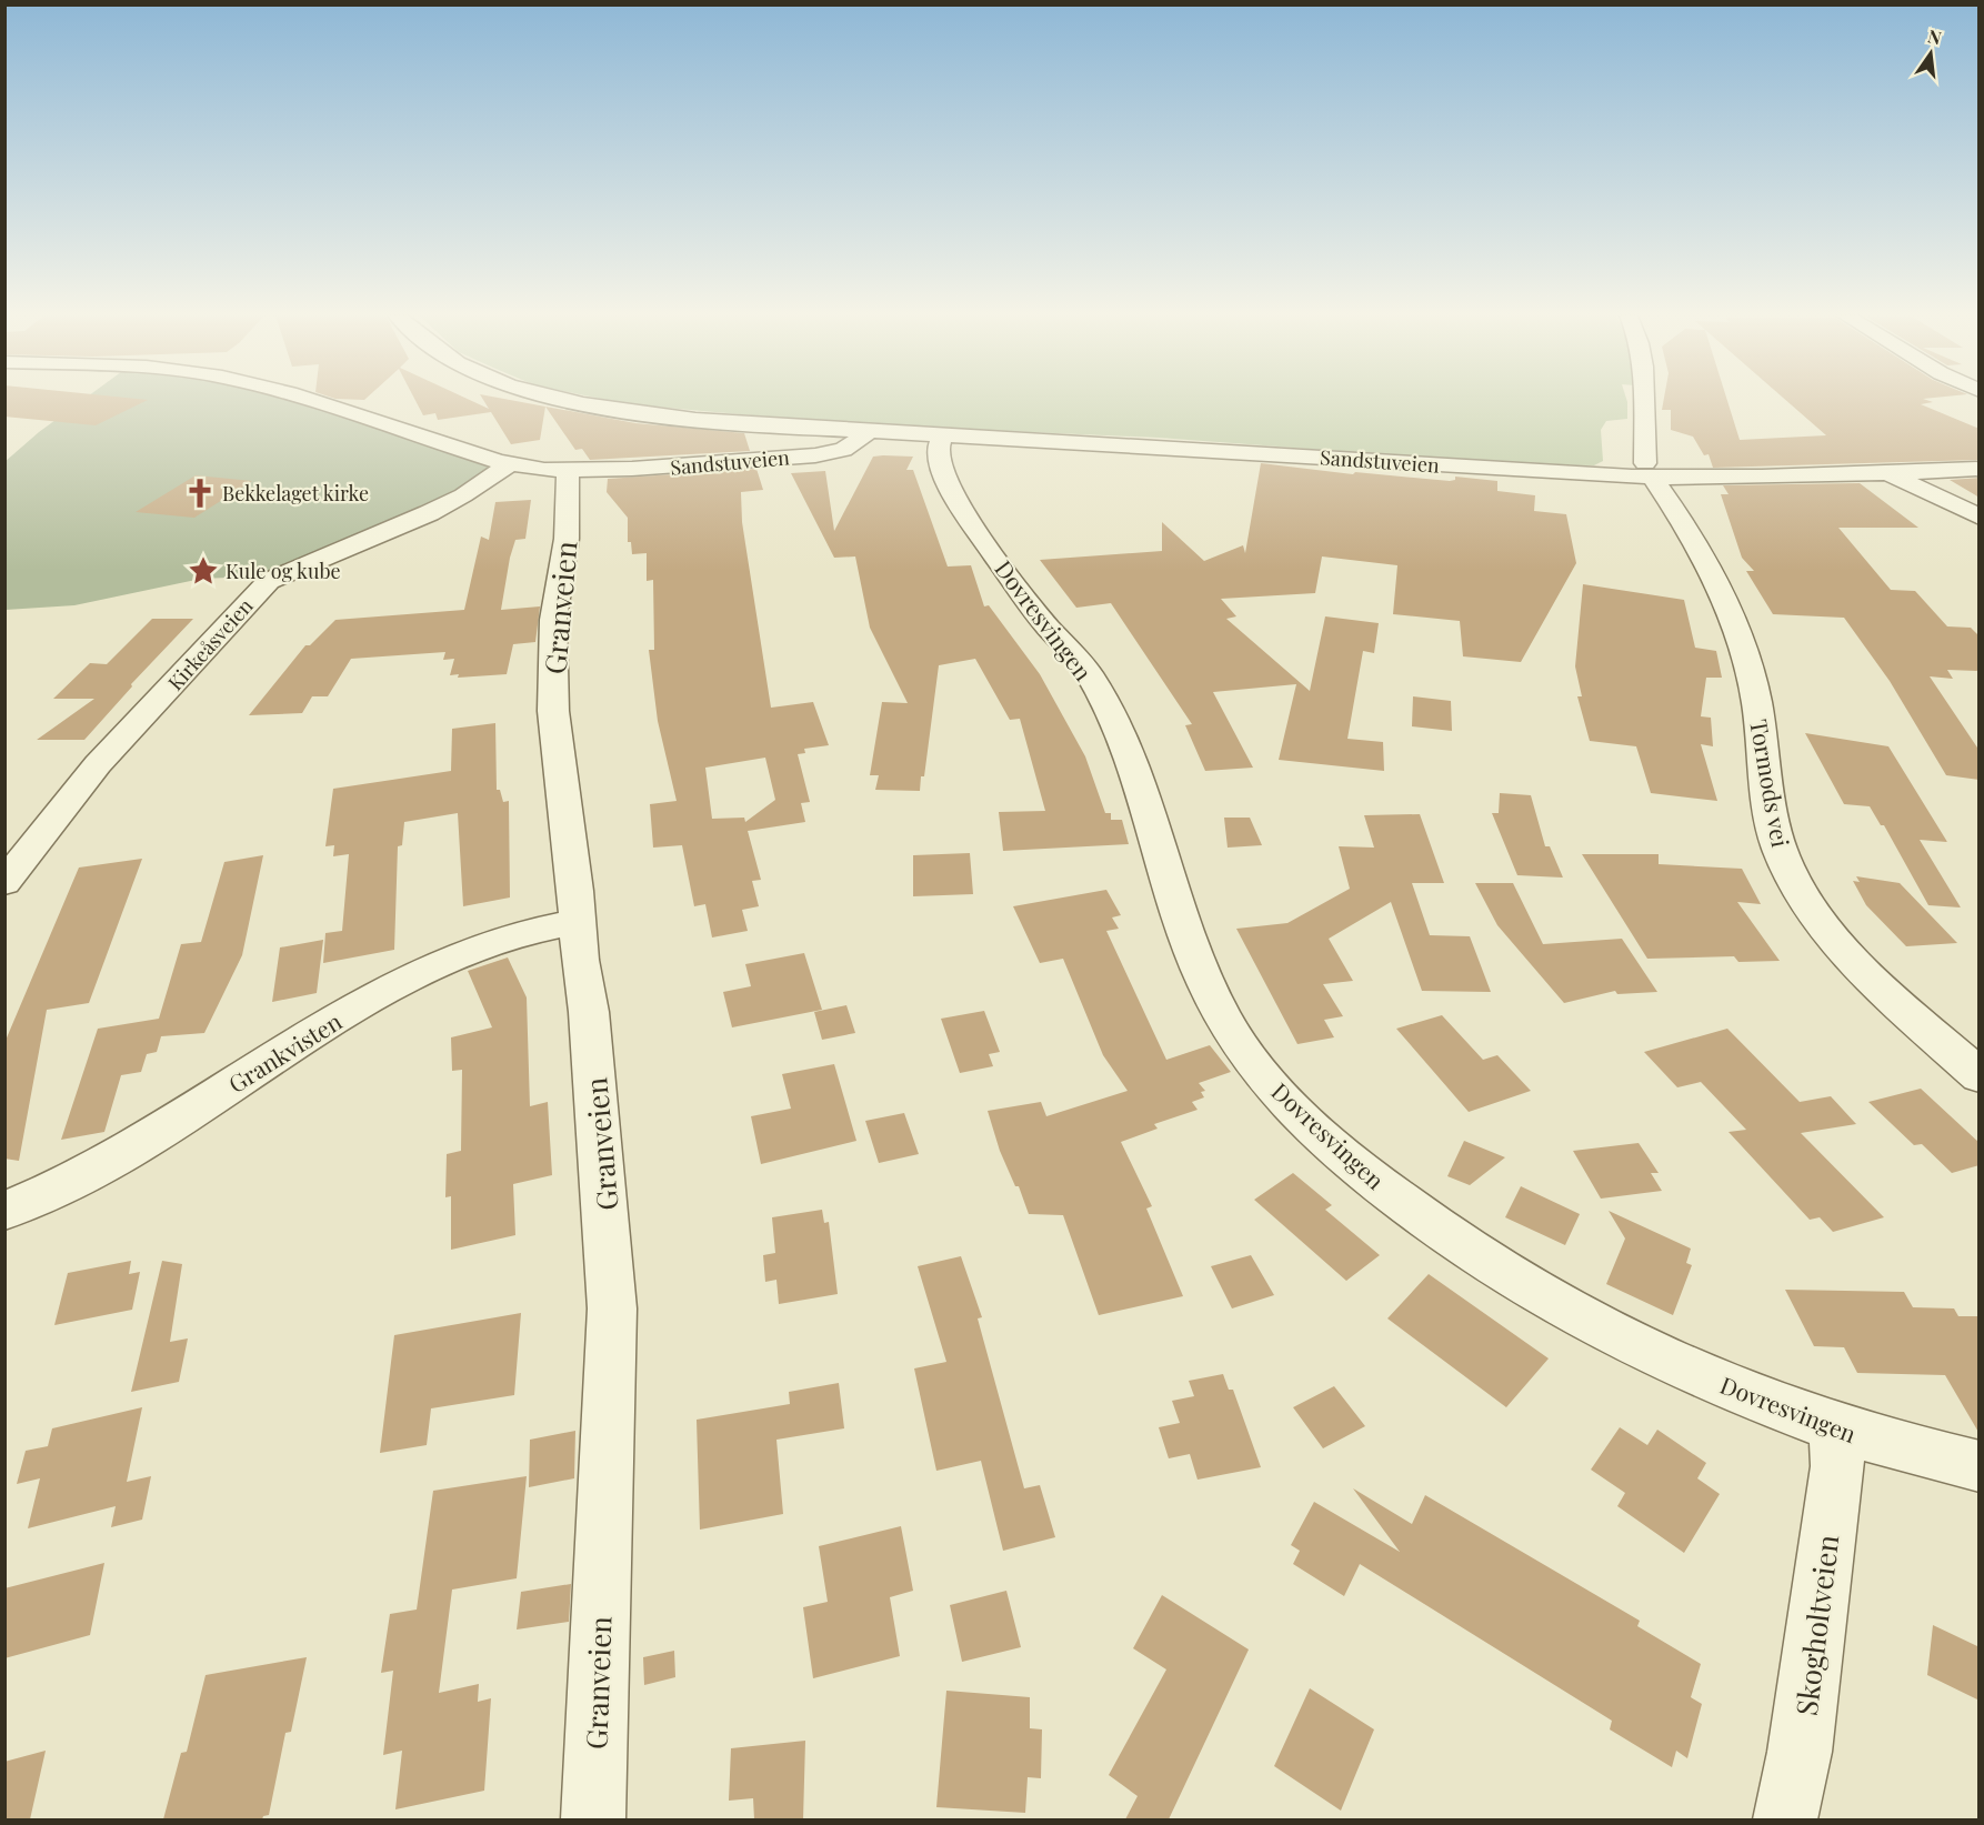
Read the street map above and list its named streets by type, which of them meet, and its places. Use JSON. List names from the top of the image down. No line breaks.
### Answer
{"streets":{"street":["Sandstuveien","Granveien","Dovresvingen","Kirkeåsveien","Tormods vei","Grankvisten","Skogholtveien"]},"crossings":[["Sandstuveien","Granveien"],["Sandstuveien","Dovresvingen"],["Sandstuveien","Kirkeåsveien"],["Sandstuveien","Tormods vei"],["Granveien","Grankvisten"],["Dovresvingen","Skogholtveien"]],"places":{"church":["Bekkelaget kirke"],"place":["Kule og kube"]},"north":"top"}
